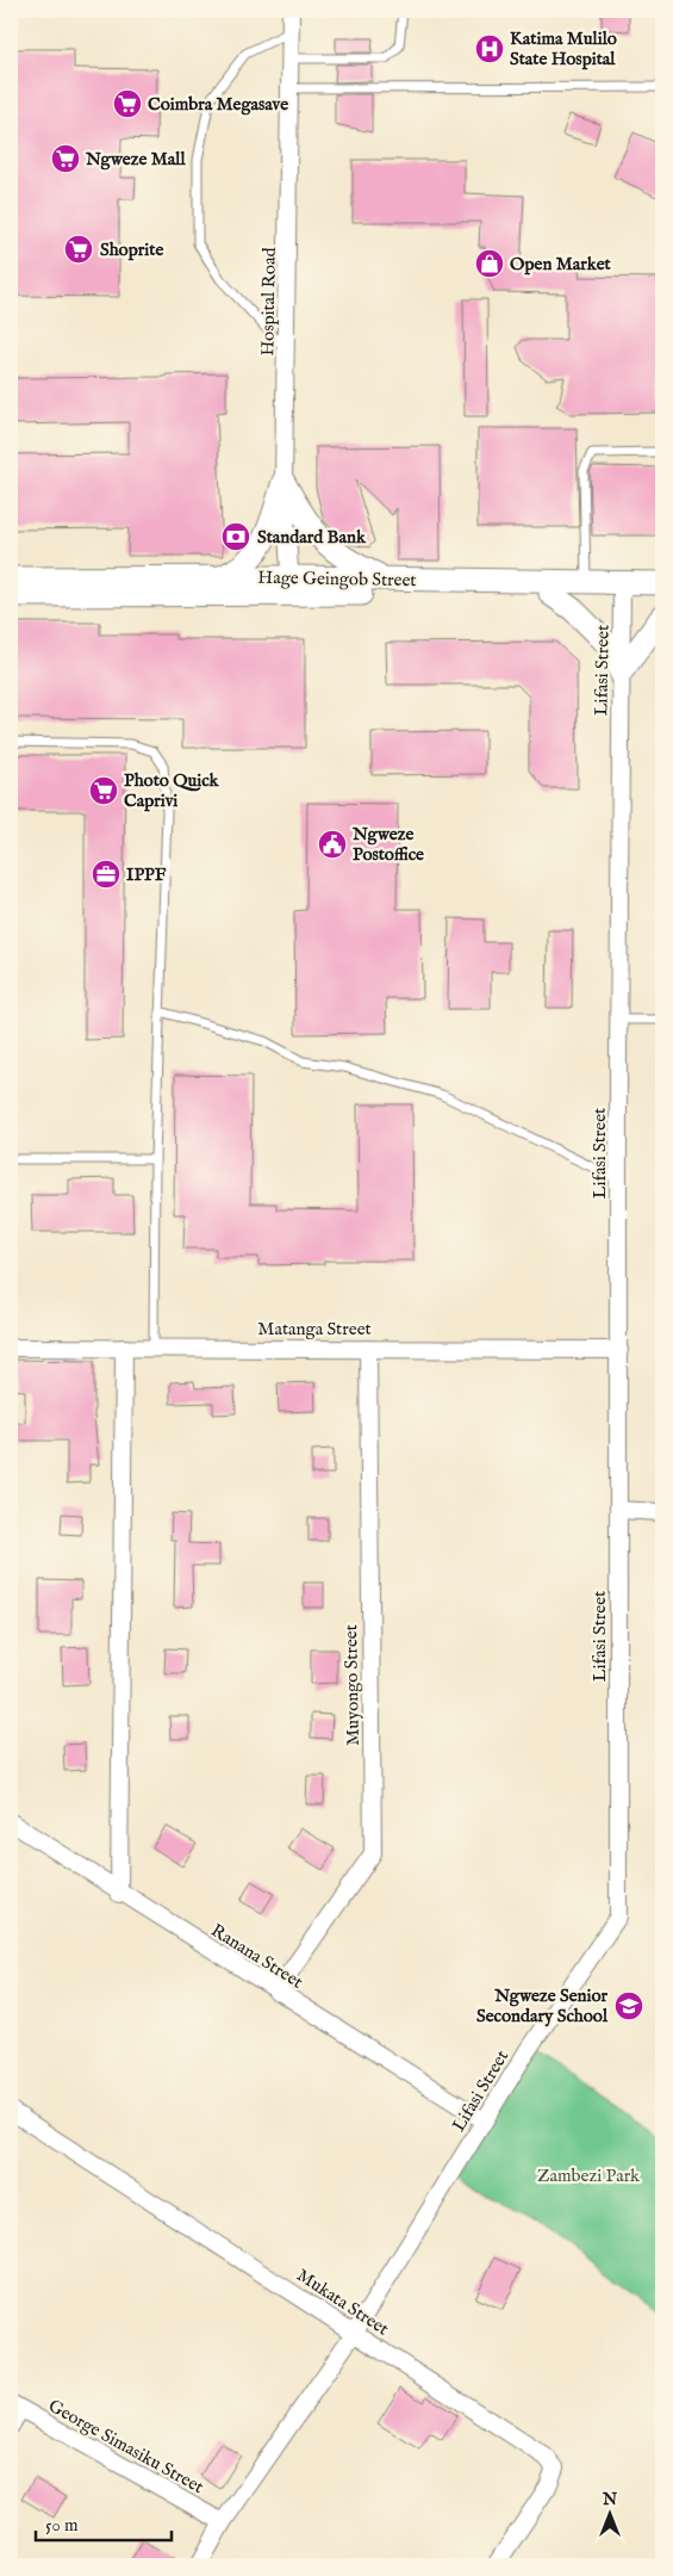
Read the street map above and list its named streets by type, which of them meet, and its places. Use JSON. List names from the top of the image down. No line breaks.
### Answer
{"streets":{"street":["Hospital Road","Hage Geingob Street","Lifasi Street","Matanga Street","Muyongo Street","Ranana Street","Mukata Street","George Simasiku Street"]},"crossings":[["Hospital Road","Hage Geingob Street"],["Hage Geingob Street","Lifasi Street"],["Lifasi Street","Matanga Street"],["Lifasi Street","Ranana Street"],["Lifasi Street","Mukata Street"],["Lifasi Street","George Simasiku Street"],["Matanga Street","Muyongo Street"],["Muyongo Street","Ranana Street"]],"parks":["Zambezi Park"],"places":{"hospital":["Katima Mulilo State Hospital"],"supermarket":["Coimbra Megasave","Ngweze Mall","Shoprite","Photo Quick Caprivi"],"shop":["Open Market"],"bank":["Standard Bank"],"public building":["Ngweze Postoffice"],"office":["IPPF"],"school or university":["Ngweze Senior Secondary School"]},"scale_bar":"50 m","north":"top"}
